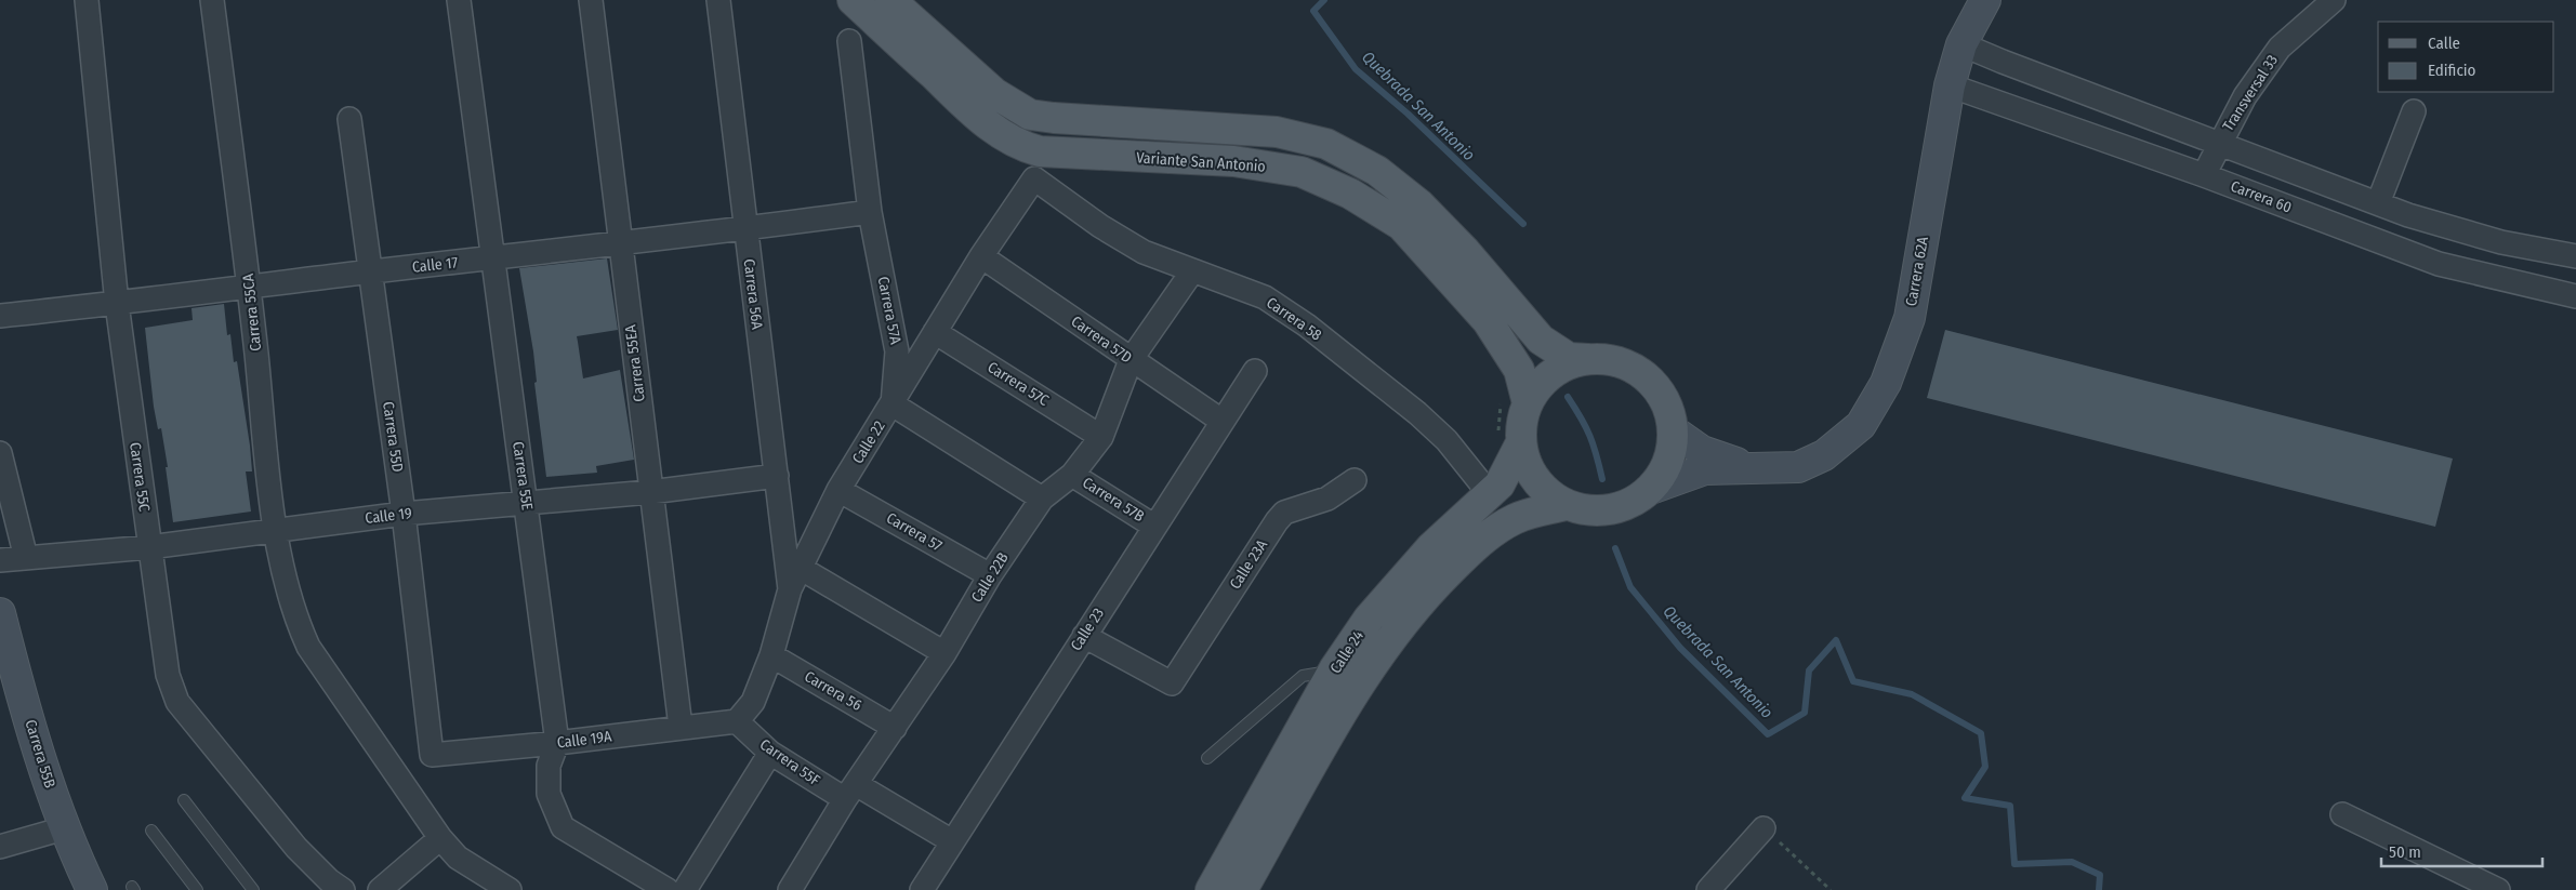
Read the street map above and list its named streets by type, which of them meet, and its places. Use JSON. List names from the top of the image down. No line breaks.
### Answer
{"streets":{"main road":["Variante San Antonio","Calle 24"],"street":["Transversal 33","Carrera 60","Calle 17","Carrera 62A","Carrera 56A","Carrera 57A","Carrera 55CA","Carrera 58","Carrera 57D","Carrera 55EA","Carrera 57C","Carrera 55D","Calle 22","Carrera 55E","Carrera 55C","Carrera 57B","Calle 19","Carrera 57","Calle 23A","Calle 22B","Calle 23","Carrera 56","Calle 19A","Carrera 55B","Carrera 55F"]},"crossings":[["Transversal 33","Carrera 60"],["Variante San Antonio","Carrera 62A"],["Variante San Antonio","Calle 24"],["Carrera 60","Carrera 62A"],["Calle 17","Carrera 56A"],["Calle 17","Carrera 57A"],["Calle 17","Carrera 55CA"],["Calle 17","Carrera 55EA"],["Calle 17","Carrera 55D"],["Calle 17","Carrera 55E"],["Calle 17","Carrera 55C"],["Carrera 62A","Calle 24"],["Carrera 56A","Calle 22"],["Carrera 56A","Calle 19"],["Carrera 57A","Calle 22"],["Carrera 55CA","Calle 19"],["Carrera 58","Calle 22"],["Carrera 58","Calle 22B"],["Carrera 58","Calle 24"],["Carrera 57D","Calle 22"],["Carrera 57D","Calle 22B"],["Carrera 57D","Calle 23"],["Carrera 55EA","Calle 19"],["Carrera 55EA","Calle 19A"],["Carrera 57C","Calle 22"],["Carrera 57C","Calle 22B"],["Carrera 55D","Calle 19"],["Carrera 55D","Calle 19A"],["Calle 22","Carrera 57"],["Calle 22","Carrera 56"],["Calle 22","Calle 19A"],["Calle 22","Carrera 55F"],["Carrera 55E","Calle 19"],["Carrera 55E","Calle 19A"],["Carrera 55C","Calle 19"],["Carrera 57B","Calle 22B"],["Carrera 57B","Calle 23"],["Carrera 57","Calle 22B"],["Calle 23A","Calle 23"],["Calle 22B","Carrera 56"],["Calle 22B","Carrera 55F"],["Calle 23","Carrera 55F"],["Calle 19A","Carrera 55F"]],"water":["Quebrada San Antonio"],"legend":["Calle","Edificio"],"scale_bar":"50 m"}
